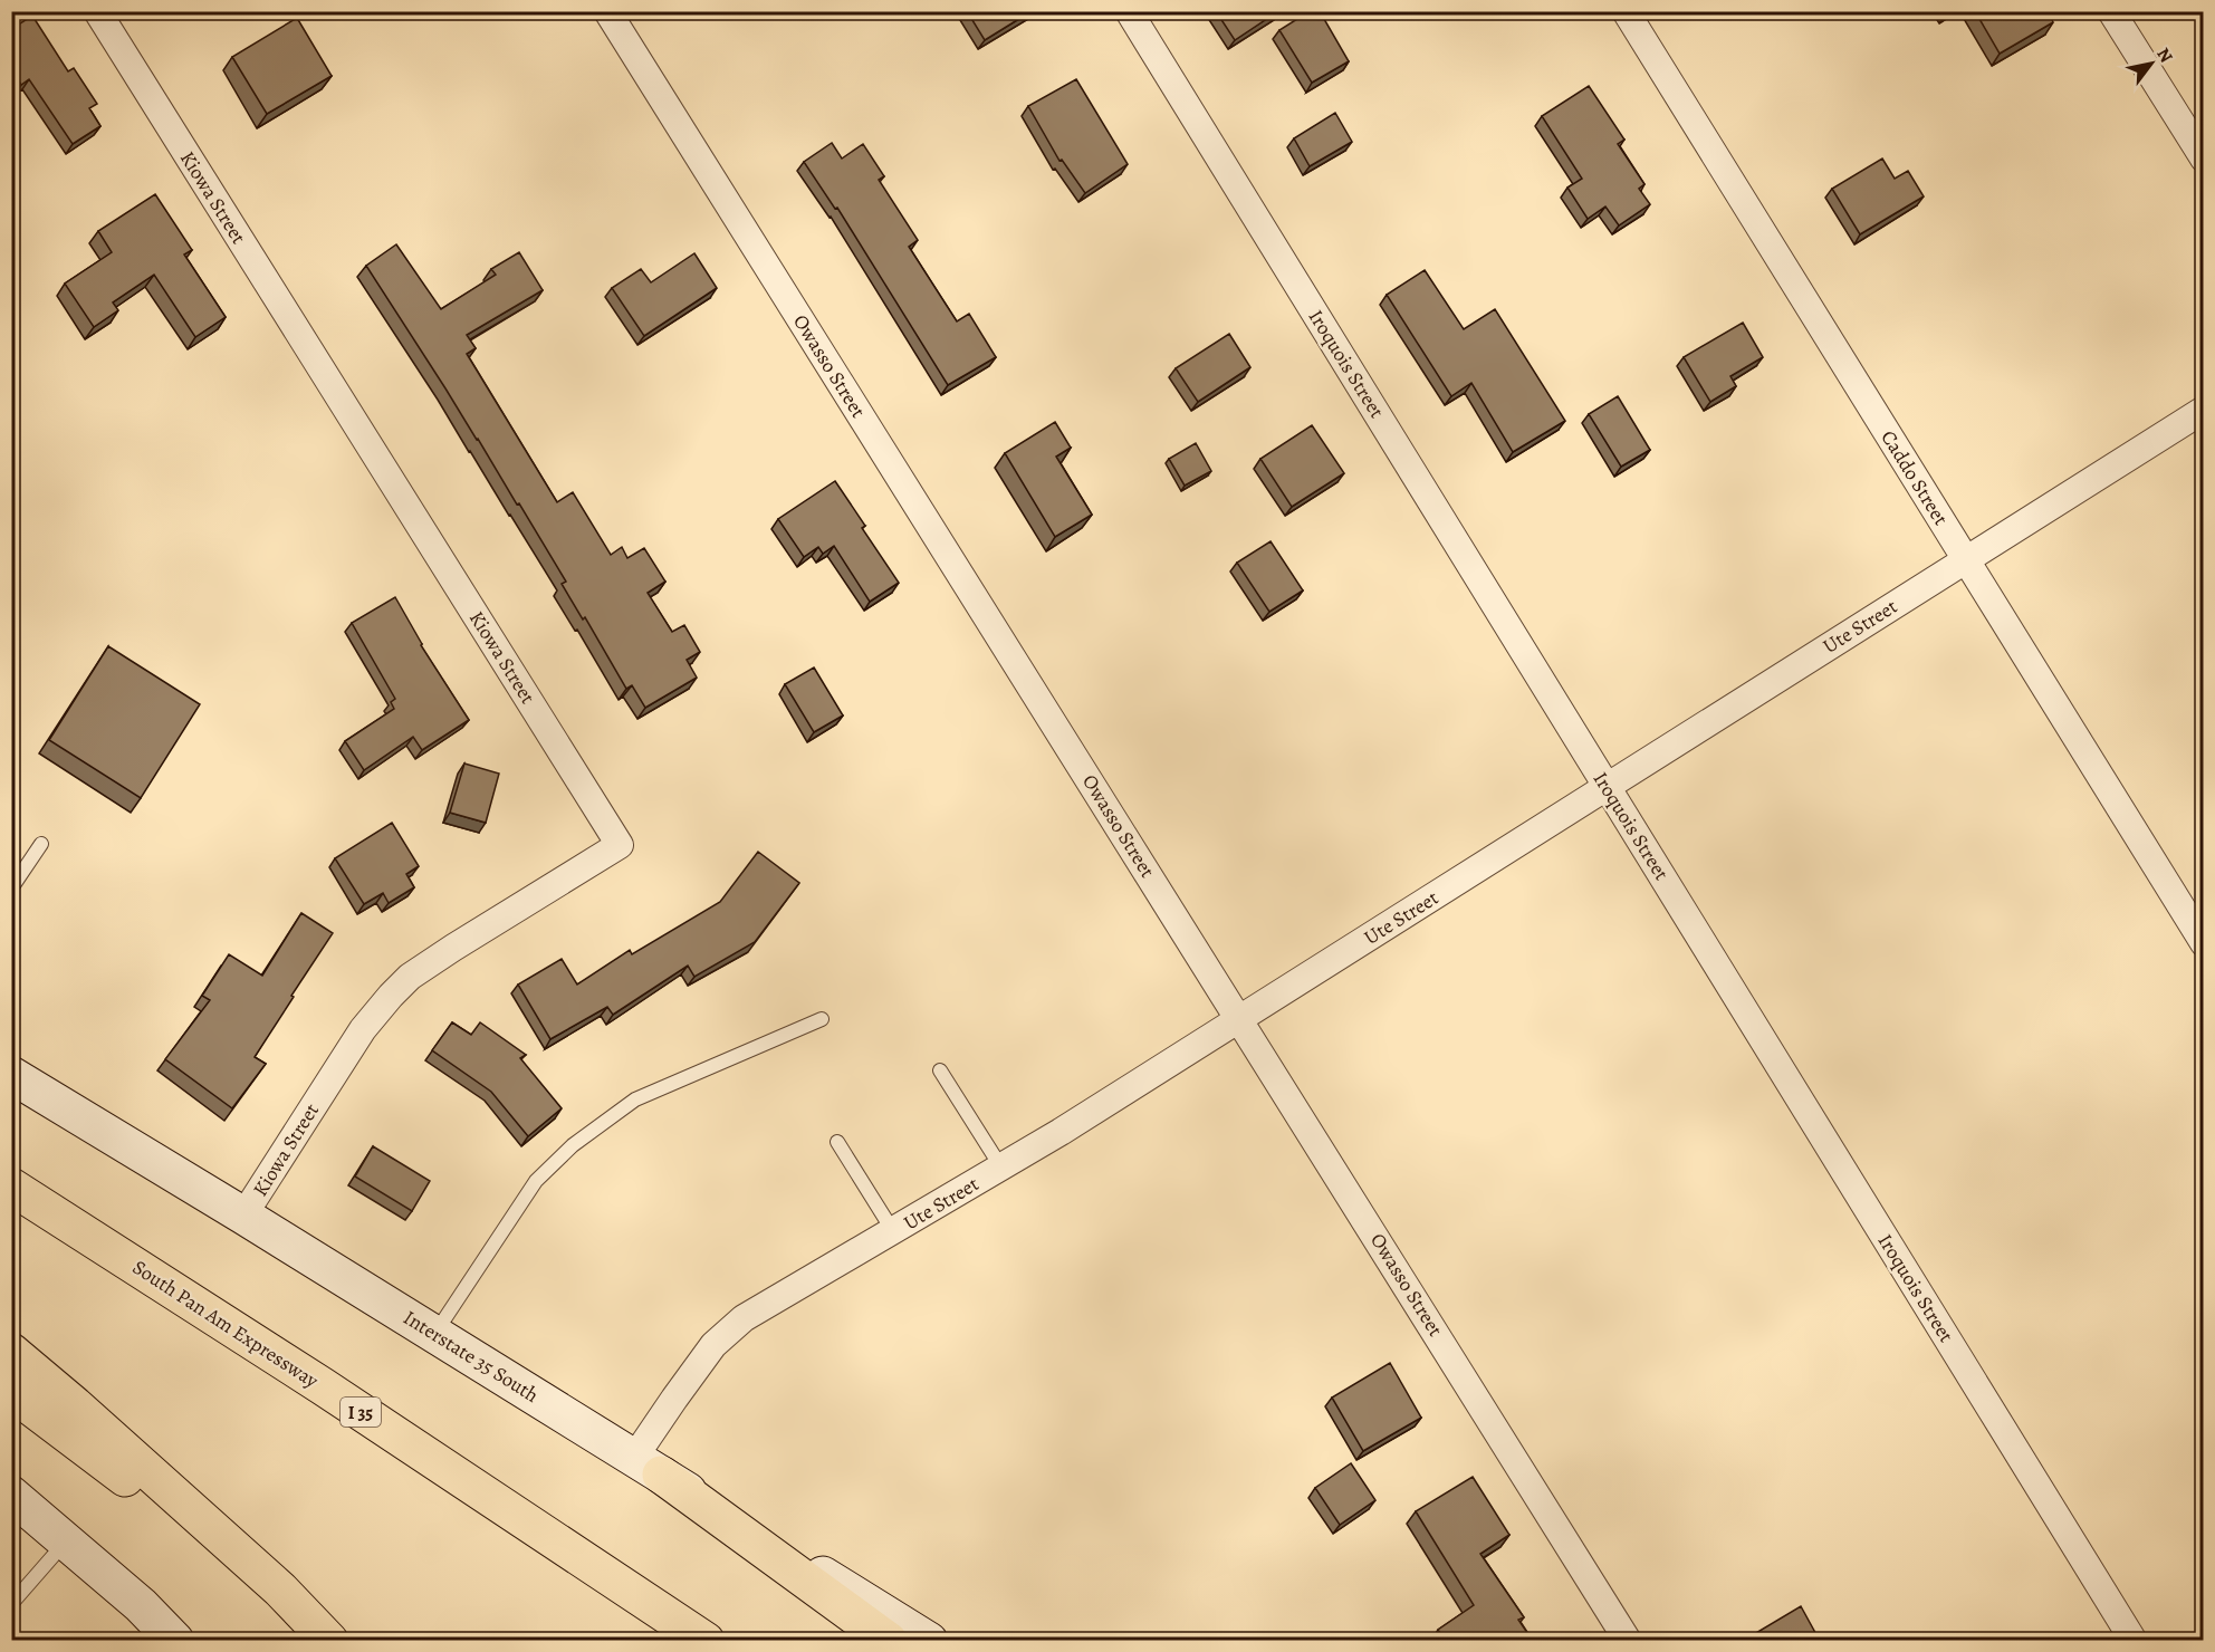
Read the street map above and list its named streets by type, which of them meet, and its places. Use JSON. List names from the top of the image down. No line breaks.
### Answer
{"streets":{"highway":["South Pan Am Expressway","I 35"],"main road":["Interstate 35 South"],"street":["Kiowa Street","Iroquois Street","Owasso Street","Caddo Street","Ute Street"]},"crossings":[["Kiowa Street","Interstate 35 South"],["Iroquois Street","Ute Street"],["Owasso Street","Ute Street"],["Caddo Street","Ute Street"],["Ute Street","Interstate 35 South"]],"north":"top right"}
